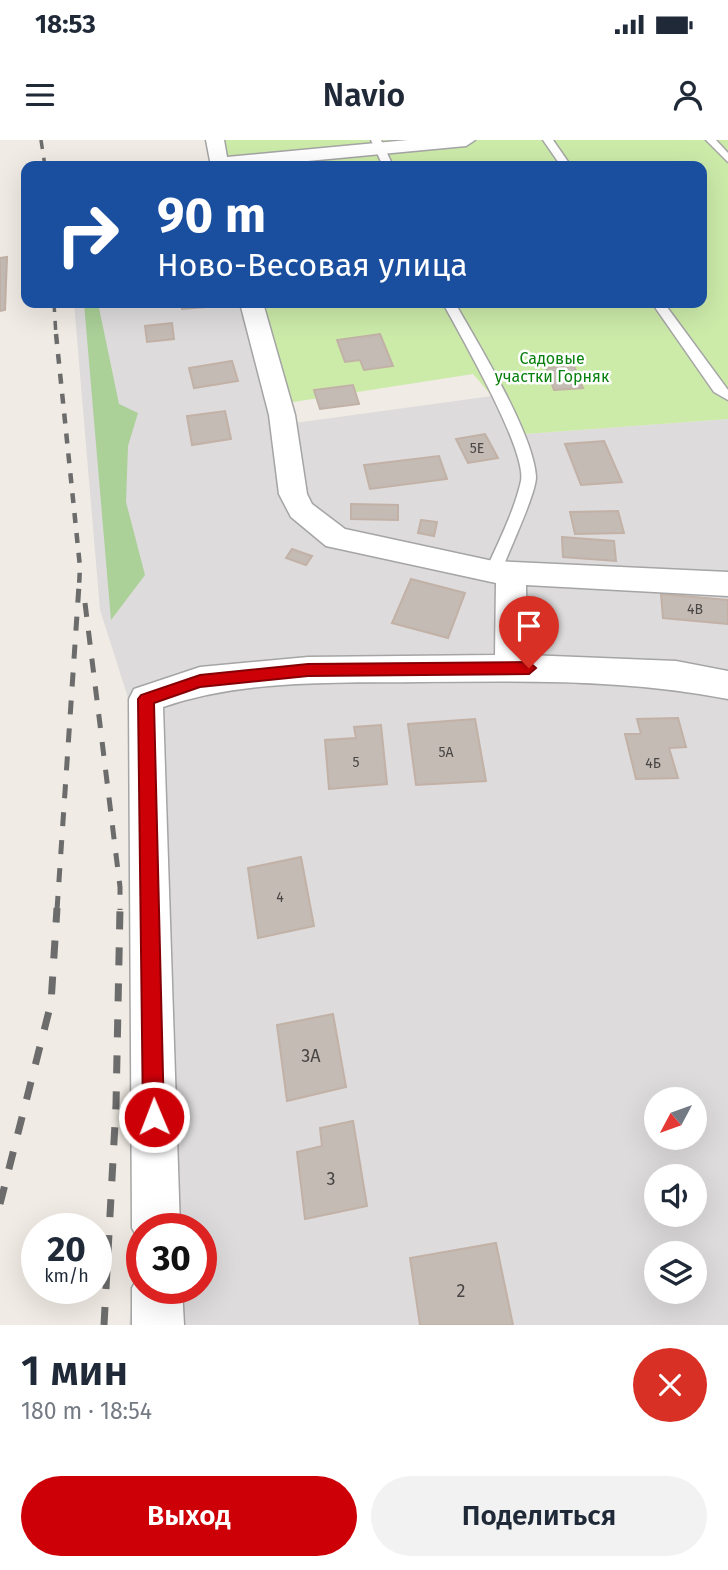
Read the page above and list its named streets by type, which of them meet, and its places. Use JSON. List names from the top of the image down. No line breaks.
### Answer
{"parks":["Садовые участки Горняк"],"house_numbers":["5Е","4В","5А","5","4Б","4","3А","3","2"],"north":"bottom left","page":{"status":"18:53","header":"Navio","turn":["90 m","Ново-Весовая улица"],"speed":"20 km/h","limit":"30","heading":["1 мин","180 m · 18:54"],"buttons":["Выход","Поделиться"]}}
